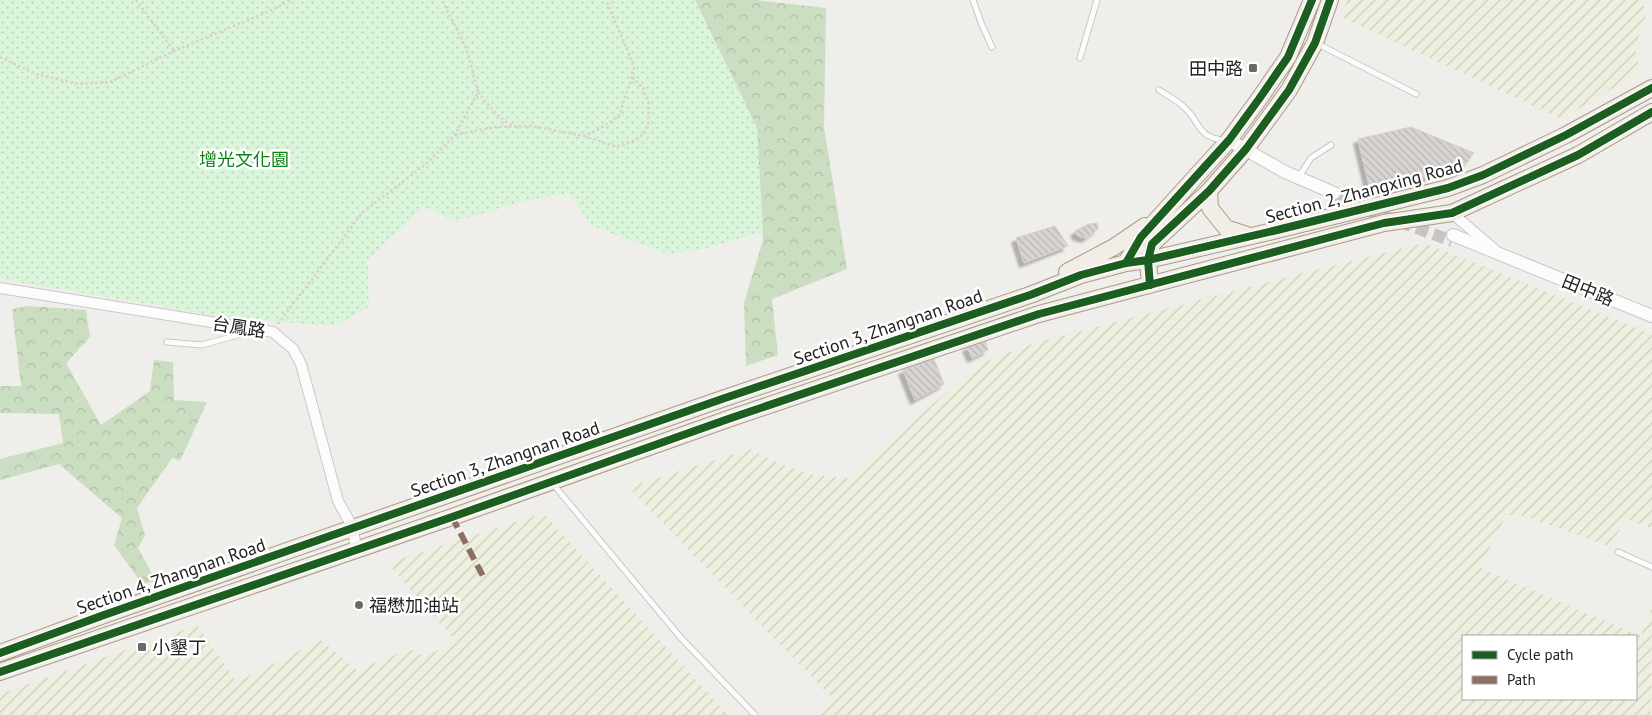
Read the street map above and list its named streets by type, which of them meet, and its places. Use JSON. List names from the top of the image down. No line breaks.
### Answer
{"streets":{"main road":["Section 2, Zhangxing Road","Section 3, Zhangnan Road","Section 4, Zhangnan Road"],"street":["田中路","台鳳路"]},"crossings":[["Section 2, Zhangxing Road","田中路"],["Section 2, Zhangxing Road","Section 3, Zhangnan Road"],["台鳳路","Section 3, Zhangnan Road"],["台鳳路","Section 4, Zhangnan Road"],["Section 3, Zhangnan Road","Section 4, Zhangnan Road"]],"parks":["增光文化園"],"places":{"transit":["田中路","小墾丁"],"other":["福懋加油站"]},"legend":["Cycle path","Path"]}
